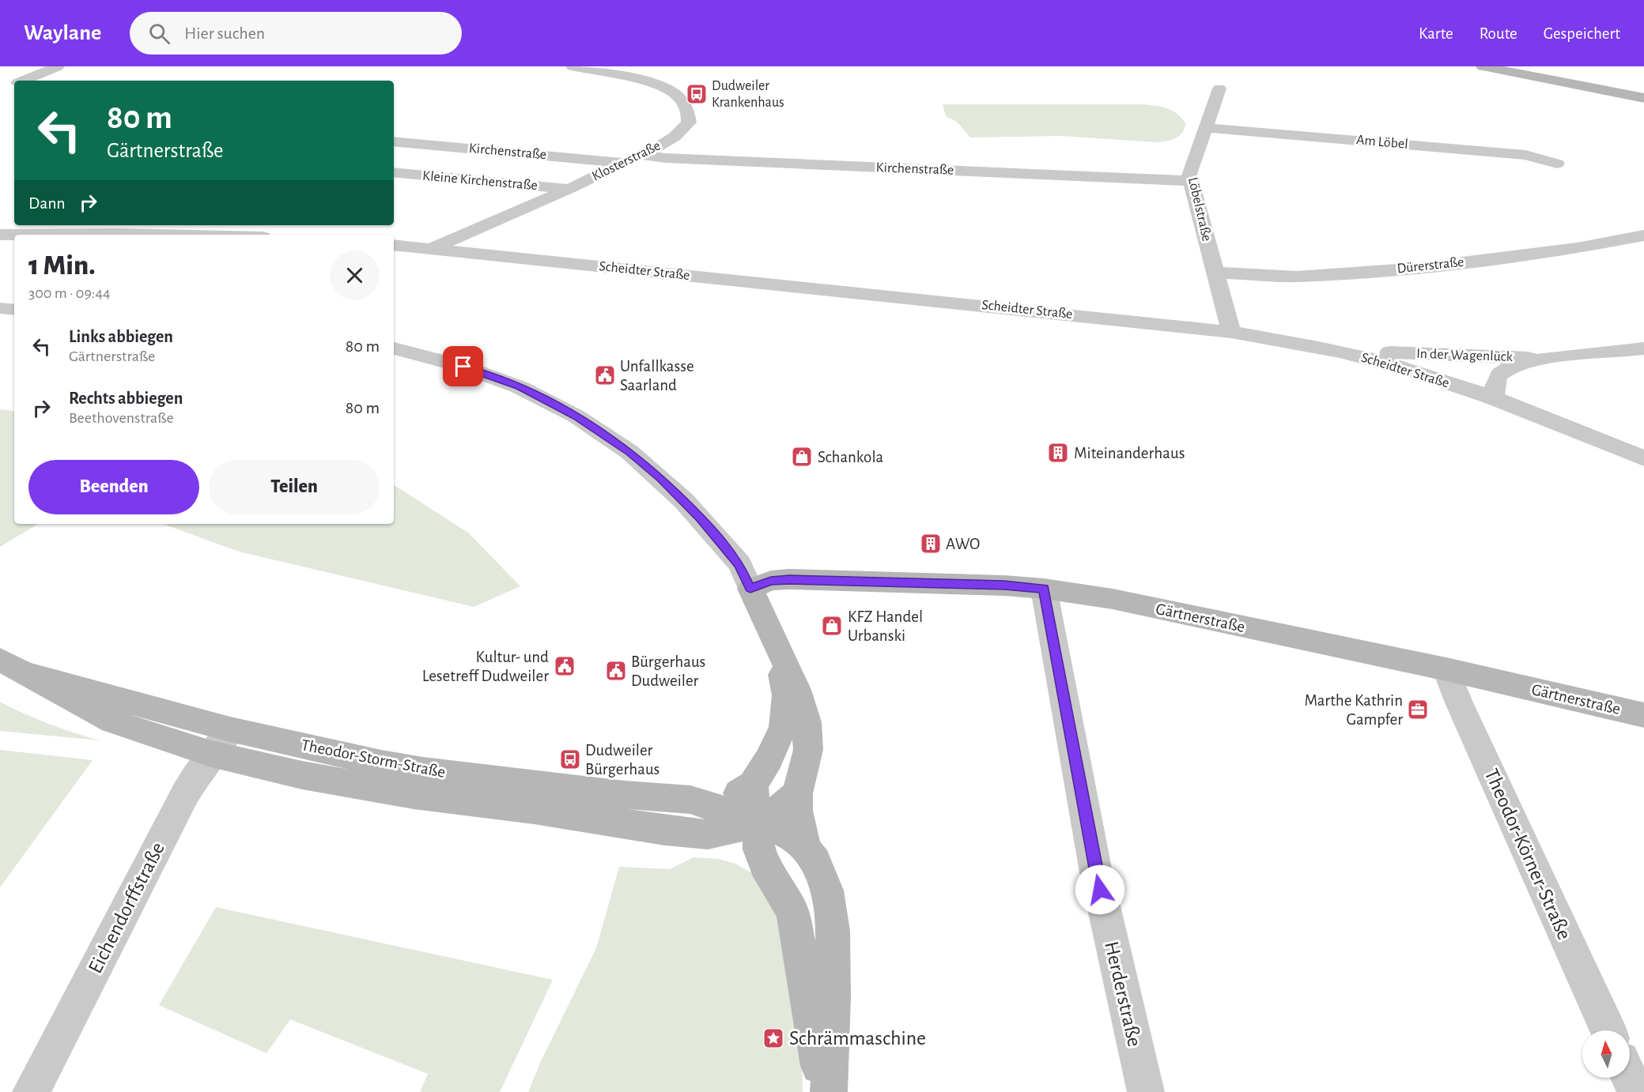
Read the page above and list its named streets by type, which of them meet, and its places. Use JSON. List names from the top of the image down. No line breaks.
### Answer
{"streets":{"street":["Am Löbel","Kirchenstraße","Klosterstraße","Kleine Kirchenstraße","Löbelstraße","Dürerstraße","Scheidter Straße","In der Wagenlück","Gärtnerstraße","Theodor-Storm-Straße","Theodor-Körner-Straße","Eichendorffstraße","Herderstraße"]},"crossings":[["Am Löbel","Löbelstraße"],["Kirchenstraße","Klosterstraße"],["Kirchenstraße","Löbelstraße"],["Klosterstraße","Kleine Kirchenstraße"],["Klosterstraße","Scheidter Straße"],["Löbelstraße","Dürerstraße"],["Löbelstraße","Scheidter Straße"],["Scheidter Straße","In der Wagenlück"],["Gärtnerstraße","Theodor-Körner-Straße"],["Gärtnerstraße","Herderstraße"],["Theodor-Storm-Straße","Eichendorffstraße"]],"places":{"bus stop":["Dudweiler Krankenhaus","Dudweiler Bürgerhaus"],"public building":["Unfallkasse Saarland","Kultur- und Lesetreff Dudweiler","Bürgerhaus Dudweiler"],"building":["Miteinanderhaus","AWO"],"shop":["Schankola","KFZ Handel Urbanski"],"office":["Marthe Kathrin Gampfer"],"place":["Schrämmaschine"]},"north":"top","page":{"header":"Waylane","search":"Hier suchen","nav":["Karte","Route","Gespeichert"],"turn":["80 m","Gärtnerstraße"],"then":"Dann","heading":["1 Min.","300 m · 09:44"],"list":[{"name":"Links abbiegen","note":"Gärtnerstraße","value":"80 m"},{"name":"Rechts abbiegen","note":"Beethovenstraße","value":"80 m"}],"buttons":["Beenden","Teilen"]}}
